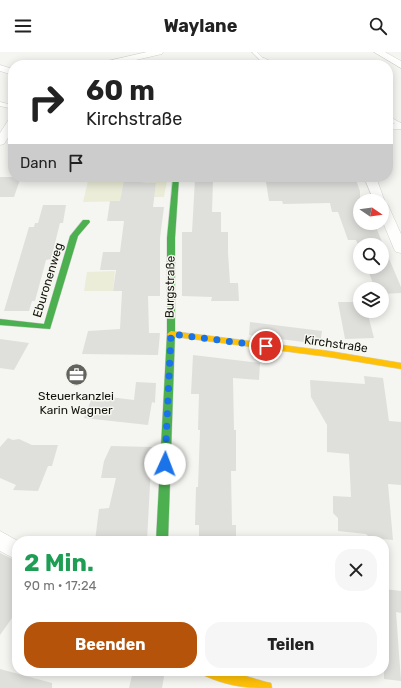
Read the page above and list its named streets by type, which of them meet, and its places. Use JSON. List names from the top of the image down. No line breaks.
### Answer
{"streets":{"street":["Eburonenweg","Burgstraße","Kirchstraße"]},"crossings":[["Burgstraße","Kirchstraße"]],"places":{"office":["Steuerkanzlei Karin Wagner"]},"north":"right","page":{"header":"Waylane","turn":["60 m","Kirchstraße"],"then":"Dann","heading":["2 Min.","90 m · 17:24"],"buttons":["Beenden","Teilen"]}}
